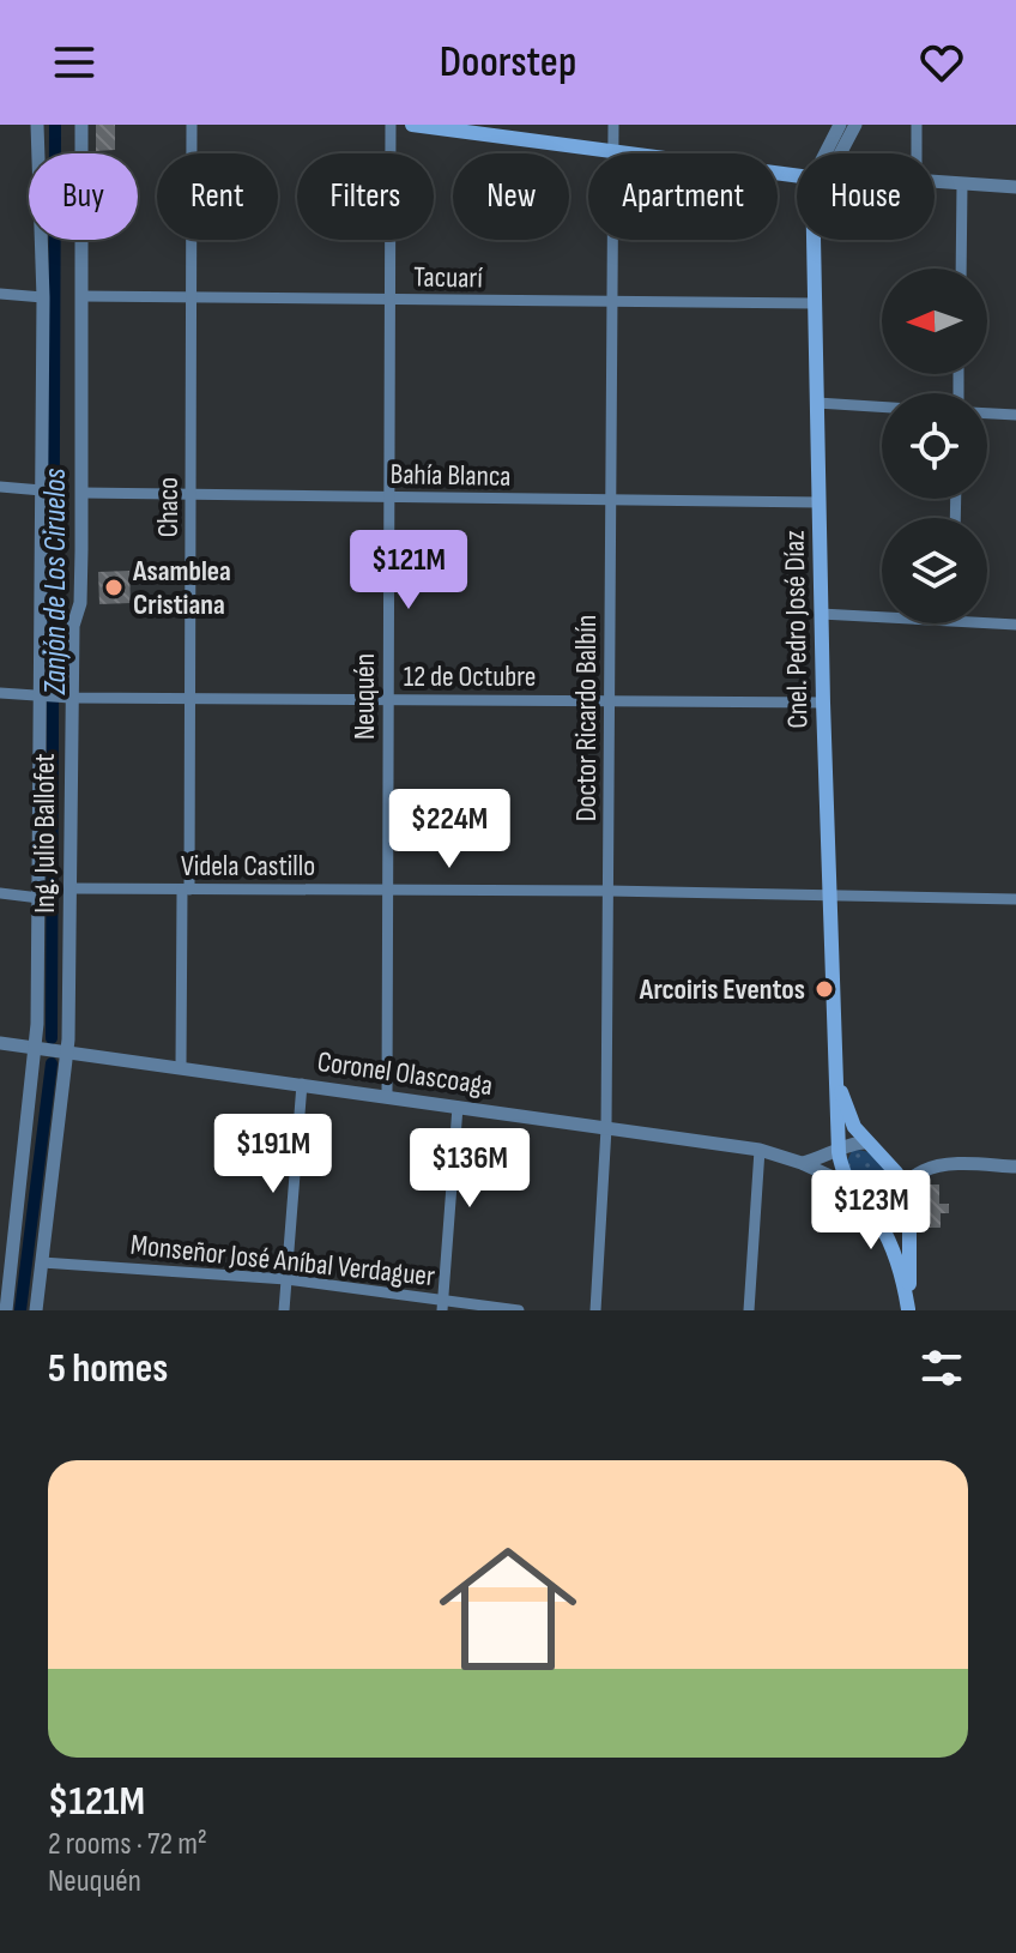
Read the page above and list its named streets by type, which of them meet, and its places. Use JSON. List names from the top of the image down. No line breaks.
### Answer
{"streets":{"main road":["Cnel. Pedro José Díaz"],"street":["Tacuarí","Bahía Blanca","Chaco","12 de Octubre","Neuquén","Doctor Ricardo Balbín","Ing. Julio Ballofet","Videla Castillo","Coronel Olascoaga","Monseñor José Aníbal Verdaguer"]},"crossings":[["Tacuarí","Chaco"],["Tacuarí","Cnel. Pedro José Díaz"],["Tacuarí","Neuquén"],["Tacuarí","Doctor Ricardo Balbín"],["Tacuarí","Ing. Julio Ballofet"],["Bahía Blanca","Chaco"],["Bahía Blanca","Cnel. Pedro José Díaz"],["Bahía Blanca","Neuquén"],["Bahía Blanca","Doctor Ricardo Balbín"],["Bahía Blanca","Ing. Julio Ballofet"],["Chaco","12 de Octubre"],["Chaco","Videla Castillo"],["Chaco","Coronel Olascoaga"],["Cnel. Pedro José Díaz","12 de Octubre"],["Cnel. Pedro José Díaz","Videla Castillo"],["Cnel. Pedro José Díaz","Coronel Olascoaga"],["12 de Octubre","Neuquén"],["12 de Octubre","Doctor Ricardo Balbín"],["12 de Octubre","Ing. Julio Ballofet"],["Neuquén","Videla Castillo"],["Neuquén","Coronel Olascoaga"],["Doctor Ricardo Balbín","Videla Castillo"],["Doctor Ricardo Balbín","Coronel Olascoaga"],["Ing. Julio Ballofet","Videla Castillo"],["Ing. Julio Ballofet","Coronel Olascoaga"],["Ing. Julio Ballofet","Monseñor José Aníbal Verdaguer"]],"water":["Zanjón de Los Ciruelos"],"places":["Asamblea Cristiana","Arcoiris Eventos"],"north":"left","page":{"header":"Doorstep","chip":["Buy","Rent","Filters","New","Apartment","House"],"price":["$121M","$224M","$191M","$136M","$123M"],"heading":"5 homes","list":[{"name":"$121M","note":"2 rooms · 72 m² · Neuquén"}]}}
